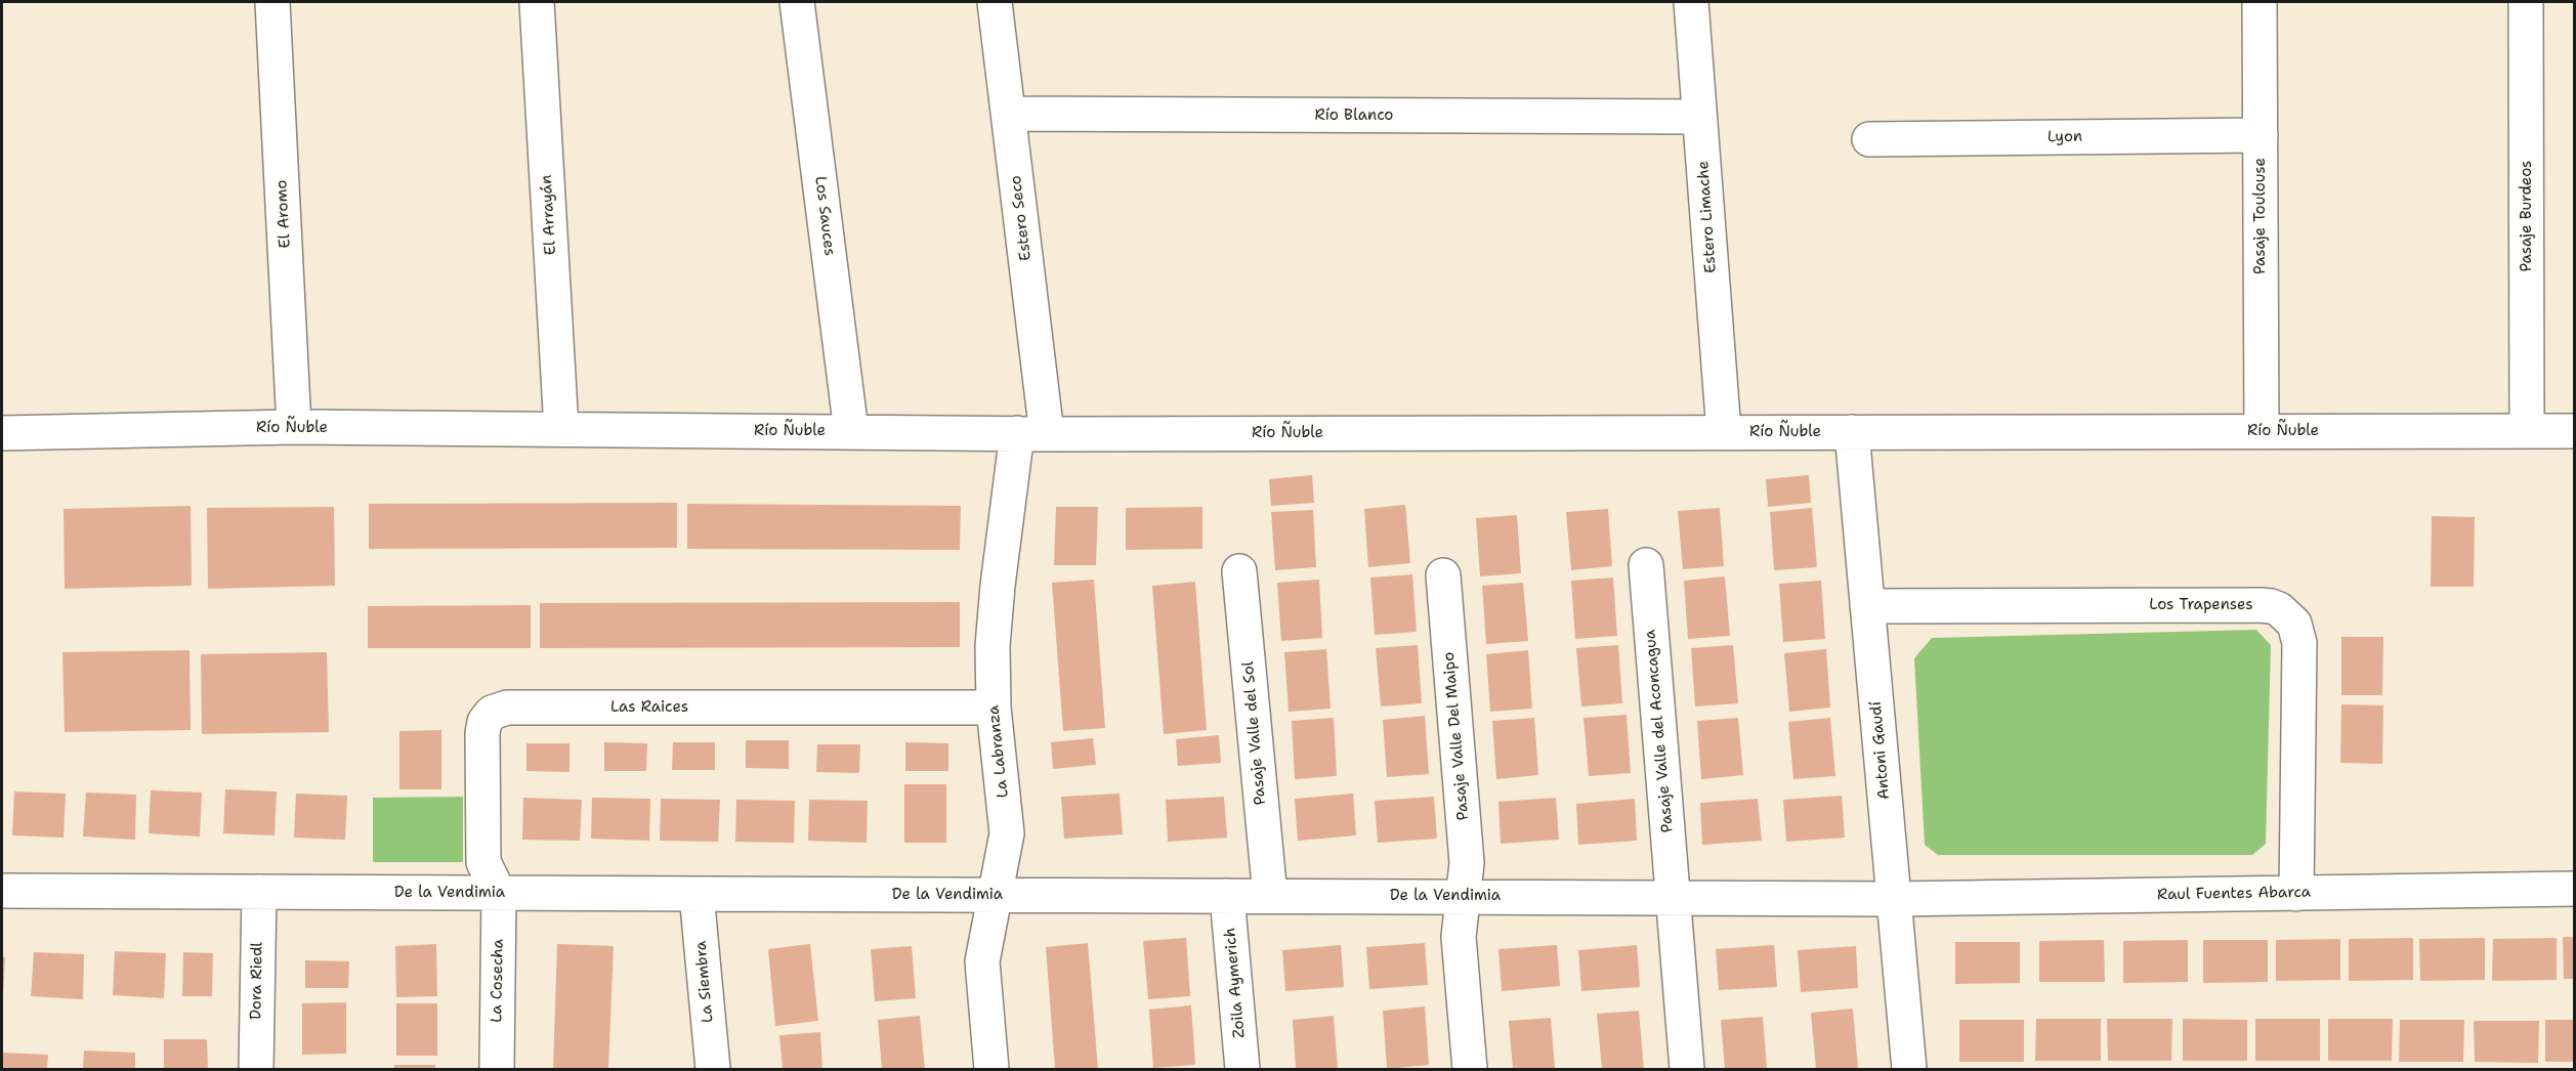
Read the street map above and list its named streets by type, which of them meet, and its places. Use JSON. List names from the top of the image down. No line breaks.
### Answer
{"streets":{"street":["Río Blanco","Lyon","El Aromo","El Arrayán","Los Sauces","Pasaje Toulouse","Pasaje Burdeos","Estero Limache","Estero Seco","Río Ñuble","Los Trapenses","Las Raices","Pasaje Valle del Aconcagua","Pasaje Valle del Sol","Pasaje Valle Del Maipo","Antoni Gaudí","La Labranza","De la Vendimia","Raul Fuentes Abarca","Dora Riedl","La Cosecha","La Siembra","Zoila Aymerich"]},"crossings":[["Río Blanco","Estero Limache"],["Río Blanco","Estero Seco"],["Lyon","Pasaje Toulouse"],["El Aromo","Río Ñuble"],["El Arrayán","Río Ñuble"],["Los Sauces","Río Ñuble"],["Pasaje Toulouse","Río Ñuble"],["Pasaje Burdeos","Río Ñuble"],["Estero Limache","Río Ñuble"],["Estero Seco","Río Ñuble"],["Estero Seco","La Labranza"],["Río Ñuble","Antoni Gaudí"],["Río Ñuble","La Labranza"],["Los Trapenses","Antoni Gaudí"],["Los Trapenses","Raul Fuentes Abarca"],["Las Raices","La Labranza"],["Las Raices","De la Vendimia"],["Las Raices","La Cosecha"],["Pasaje Valle del Aconcagua","De la Vendimia"],["Pasaje Valle del Sol","De la Vendimia"],["Pasaje Valle Del Maipo","De la Vendimia"],["Antoni Gaudí","De la Vendimia"],["Antoni Gaudí","Raul Fuentes Abarca"],["La Labranza","De la Vendimia"],["De la Vendimia","Raul Fuentes Abarca"],["De la Vendimia","Dora Riedl"],["De la Vendimia","La Cosecha"],["De la Vendimia","La Siembra"],["De la Vendimia","Zoila Aymerich"]]}
